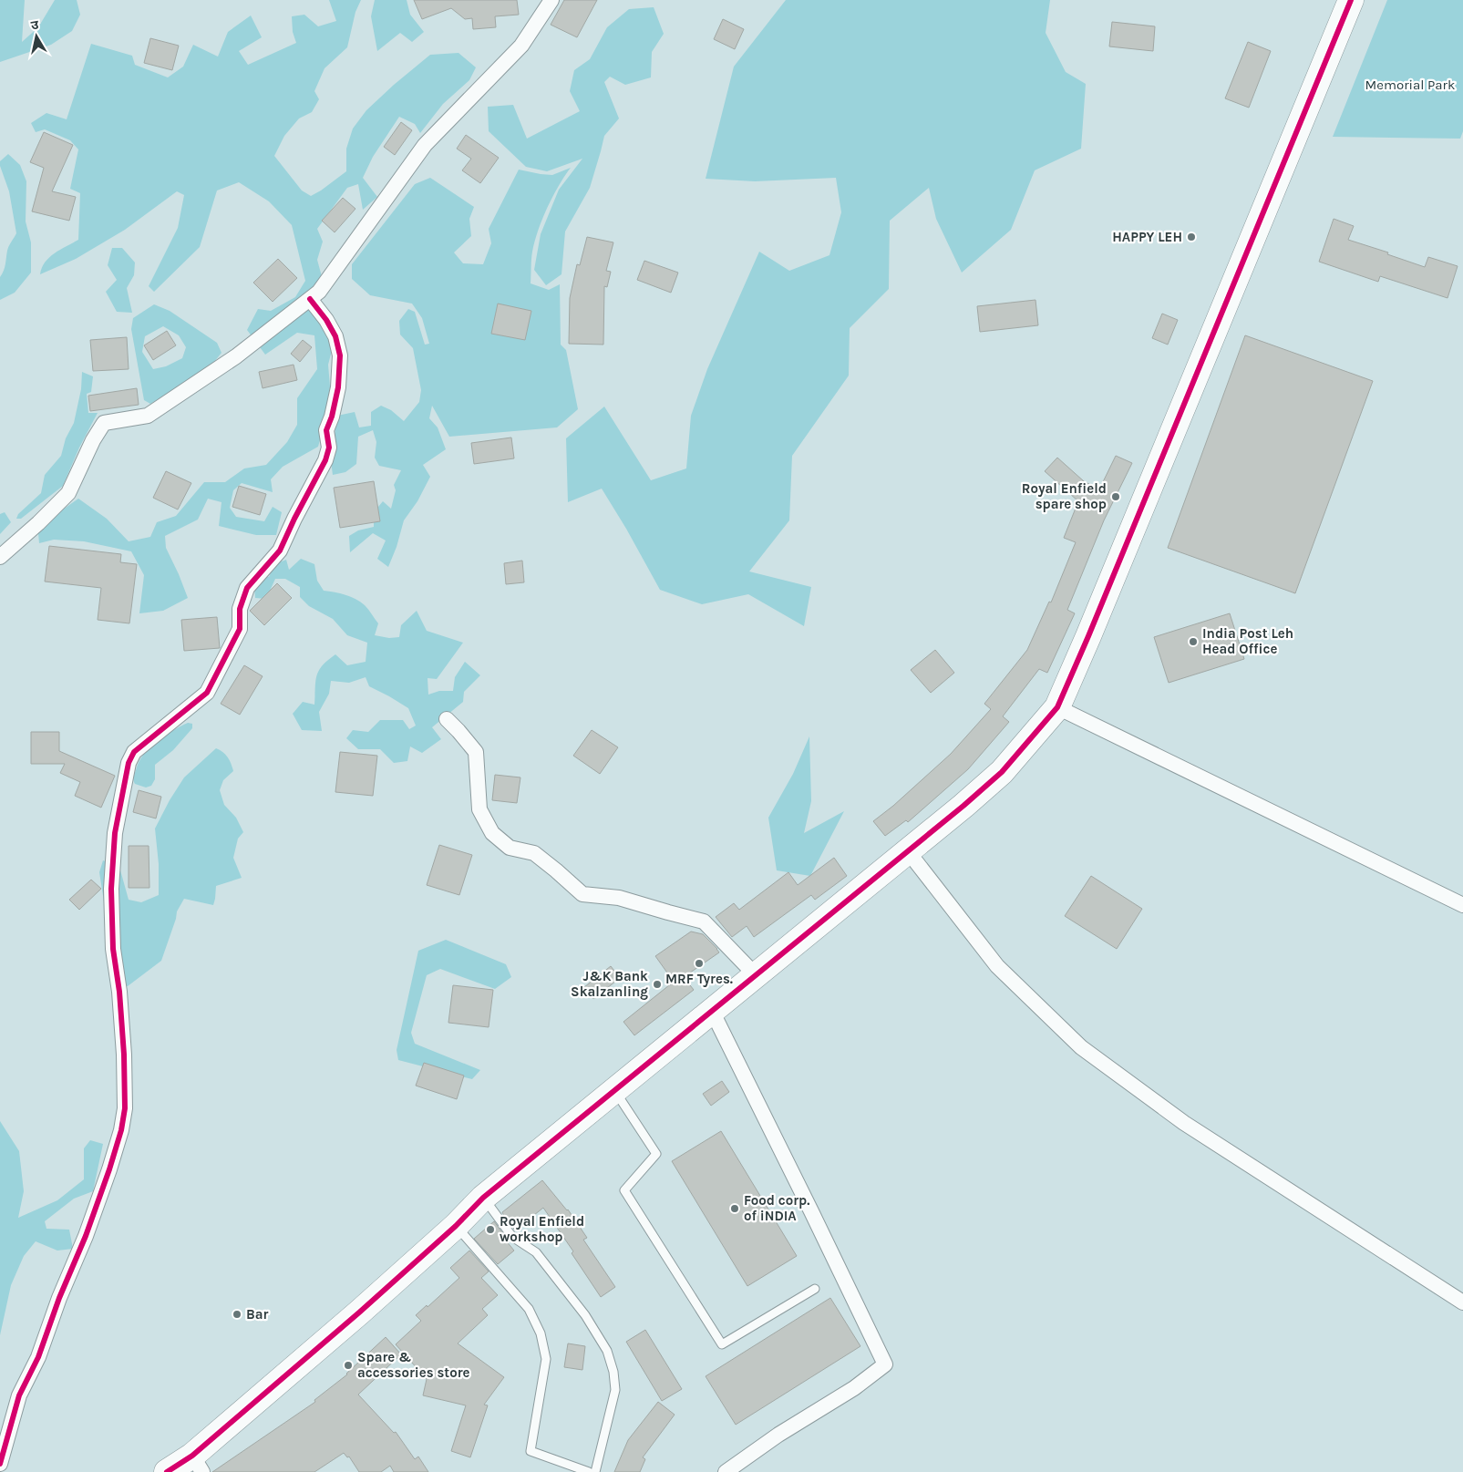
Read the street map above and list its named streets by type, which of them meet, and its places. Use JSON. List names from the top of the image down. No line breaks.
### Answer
{"parks":["Memorial Park"],"places":["HAPPY LEH","Royal Enfield spare shop","India Post Leh Head Office","MRF Tyres.","J&K Bank Skalzanling","Food corp. of iNDIA","Royal Enfield workshop","Bar","Spare & accessories store"],"north":"top"}
